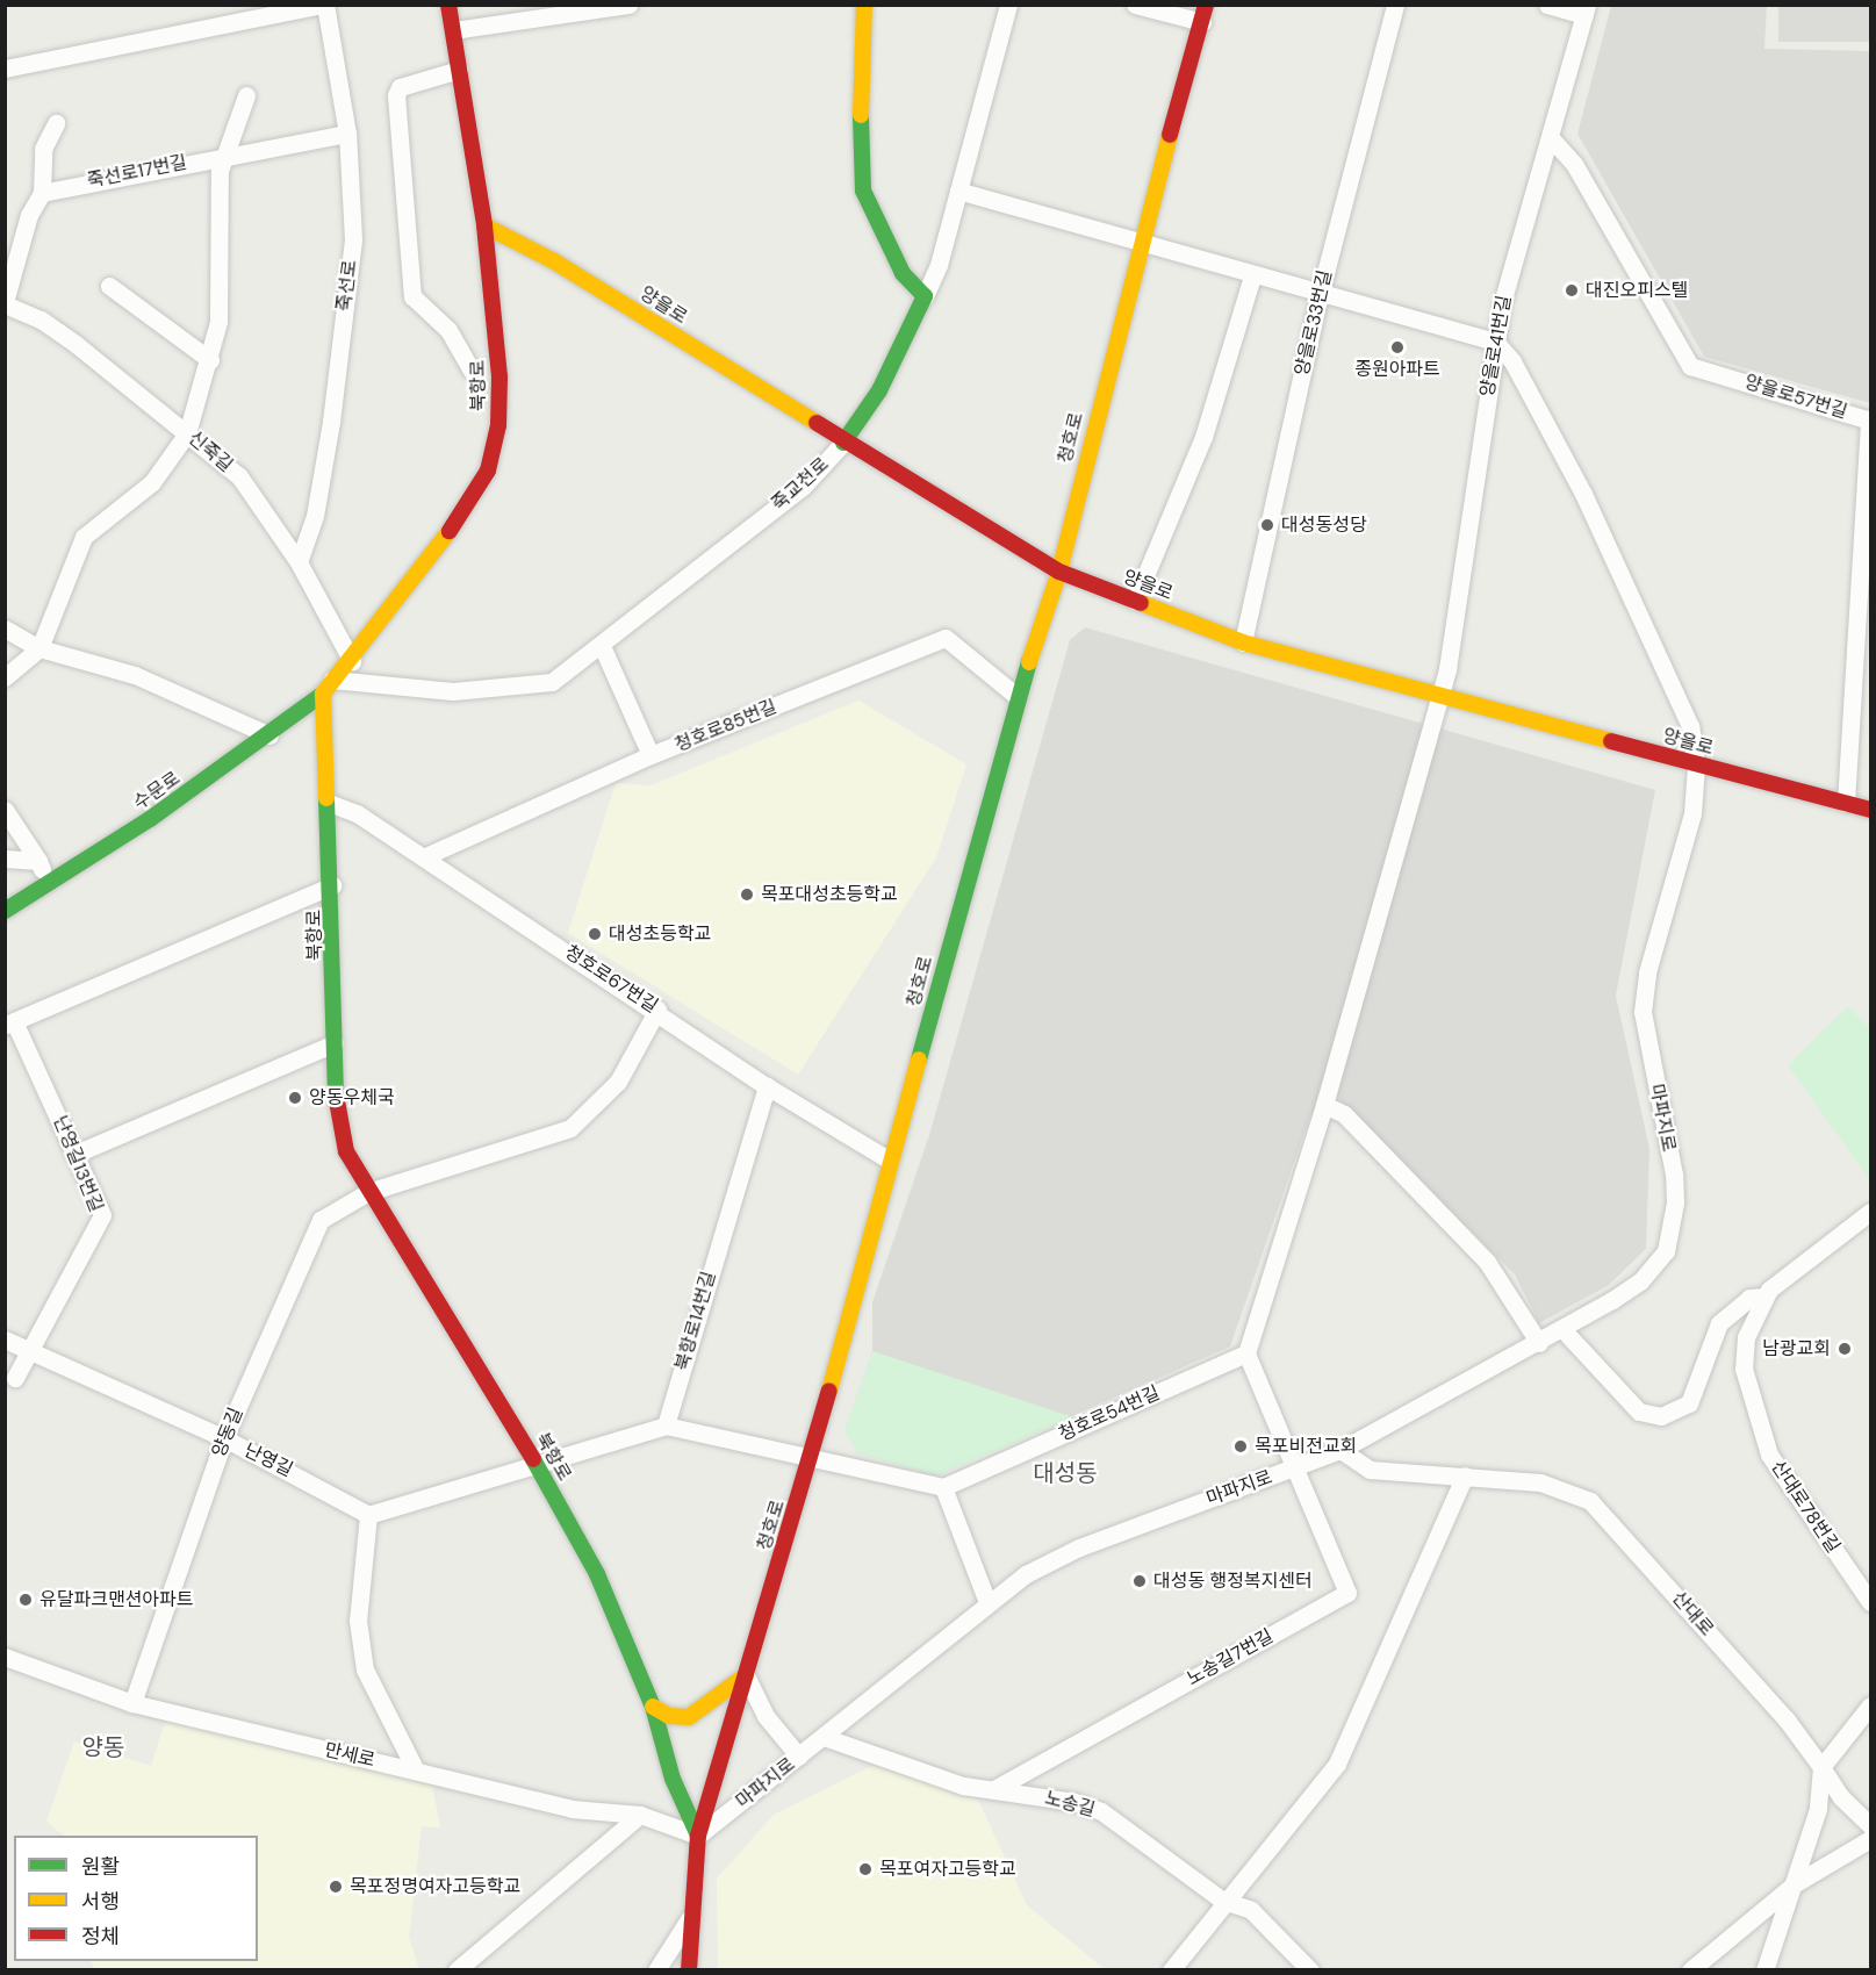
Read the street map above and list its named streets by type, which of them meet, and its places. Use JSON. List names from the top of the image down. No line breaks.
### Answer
{"streets":{"street":["죽선로17번길","죽선로","양을로","양을로33번길","양을로41번길","북항로","양을로57번길","청호로","신죽길","죽교천로","청호로85번길","수문로","청호로67번길","마파지로","난영길13번길","북항로14번길","청호로54번길","양동길","난영길","산대로78번길","산대로","노송길7번길","만세로","노송길"]},"crossings":[["죽선로17번길","죽선로"],["죽선로","신죽길"],["양을로","양을로33번길"],["양을로","양을로41번길"],["양을로","북항로"],["양을로","양을로57번길"],["양을로","청호로"],["양을로","죽교천로"],["양을로","마파지로"],["양을로41번길","양을로57번길"],["양을로41번길","마파지로"],["양을로41번길","청호로54번길"],["북항로","청호로"],["북항로","신죽길"],["북항로","죽교천로"],["북항로","수문로"],["북항로","청호로67번길"],["북항로","마파지로"],["북항로","양동길"],["북항로","만세로"],["청호로","청호로85번길"],["청호로","청호로67번길"],["청호로","마파지로"],["청호로","만세로"],["죽교천로","수문로"],["청호로85번길","청호로67번길"],["청호로67번길","북항로14번길"],["청호로67번길","양동길"],["마파지로","산대로"],["마파지로","노송길7번길"],["마파지로","만세로"],["마파지로","노송길"],["난영길13번길","난영길"],["양동길","난영길"],["양동길","만세로"],["노송길7번길","노송길"]],"districts":["대성동","양동"],"places":["대진오피스텔","종원아파트","대성동성당","목포대성초등학교","대성초등학교","양동우체국","남광교회","목포비전교회","대성동 행정복지센터","유달파크맨션아파트","목포여자고등학교","목포정명여자고등학교"],"legend":["원활","서행","정체"]}
